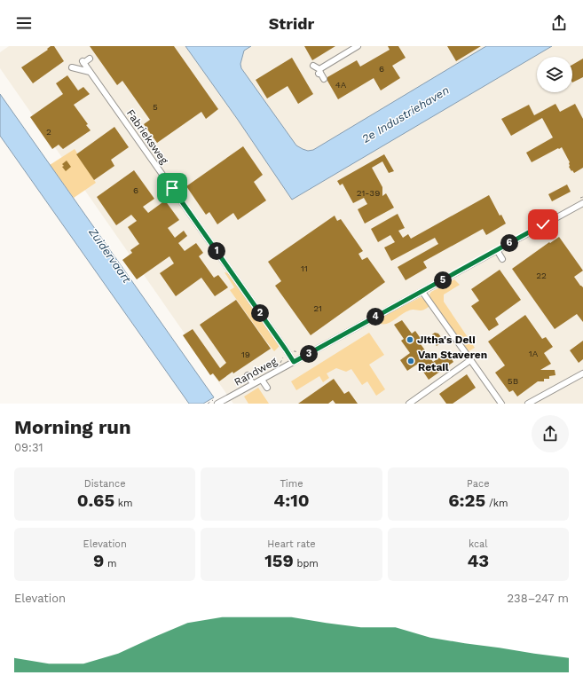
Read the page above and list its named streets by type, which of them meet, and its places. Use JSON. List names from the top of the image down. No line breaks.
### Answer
{"streets":{"street":["Fabrieksweg","Randweg"]},"crossings":[["Fabrieksweg","Randweg"]],"water":["2e Industriehaven","Zuidervaart"],"places":["Jitha's Deli","Van Staveren Retail"],"house_numbers":["6","4A","5","2","6","21-39","11","22","21","1A","19","5B"],"page":{"header":"Stridr","pins":["6","1","5","2","4","3"],"heading":["Morning run","09:31"],"stats":[["Distance","0.65 km"],["Time","4:10"],["Pace","6:25 /km"],["Elevation","9 m"],["Heart rate","159 bpm"],["kcal","43"]],"chart":["Elevation","238–247 m"]}}
